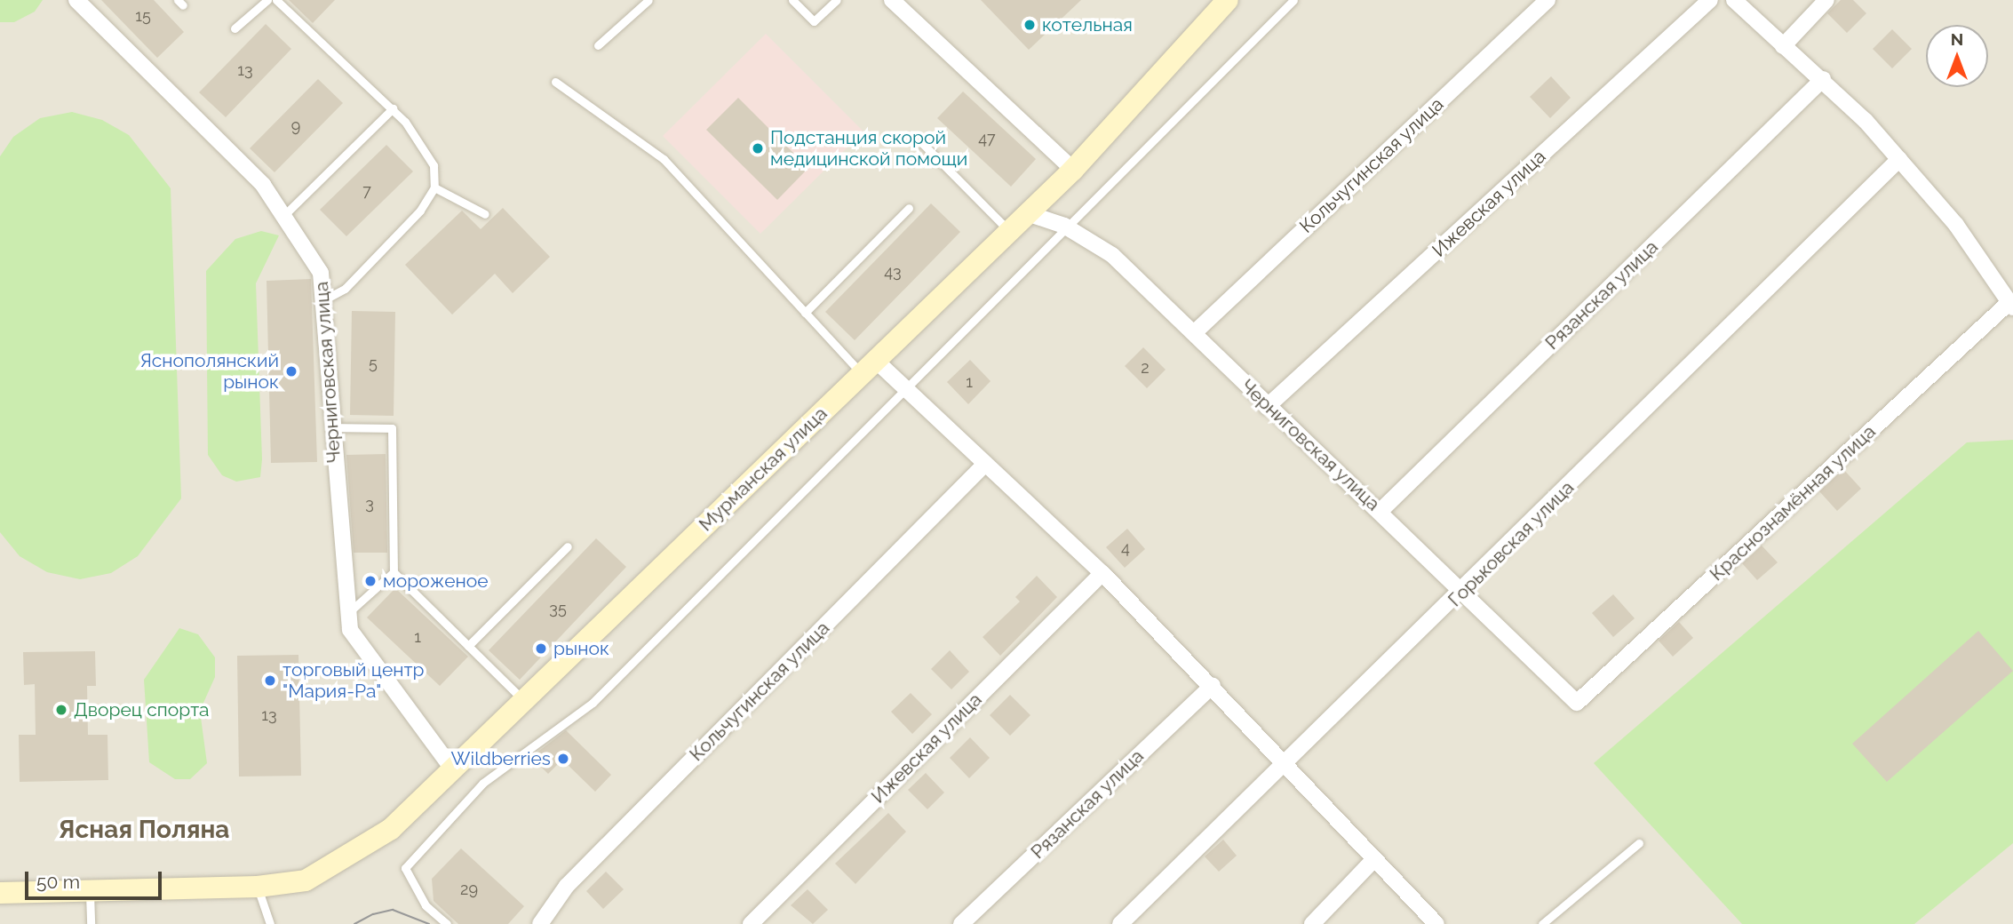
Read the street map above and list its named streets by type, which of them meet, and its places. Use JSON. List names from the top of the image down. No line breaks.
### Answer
{"streets":{"main road":["Мурманская улица"],"street":["Кольчугинская улица","Ижевская улица","Рязанская улица","Черниговская улица","Краснознамённая улица","Горьковская улица"]},"crossings":[["Кольчугинская улица","Черниговская улица"],["Ижевская улица","Черниговская улица"],["Рязанская улица","Черниговская улица"],["Черниговская улица","Мурманская улица"],["Черниговская улица","Краснознамённая улица"],["Черниговская улица","Горьковская улица"]],"districts":["Ясная Поляна"],"places":["котельная","Подстанция скорой медицинской помощи","Яснополянский рынок","мороженое","рынок","торговый центр \"Мария-Ра\"","Дворец спорта","Wildberries"],"house_numbers":["15","13","9","47","7","43","5","2","1","3","4","35","1","13","29"],"scale_bar":"50 m","north":"top"}
